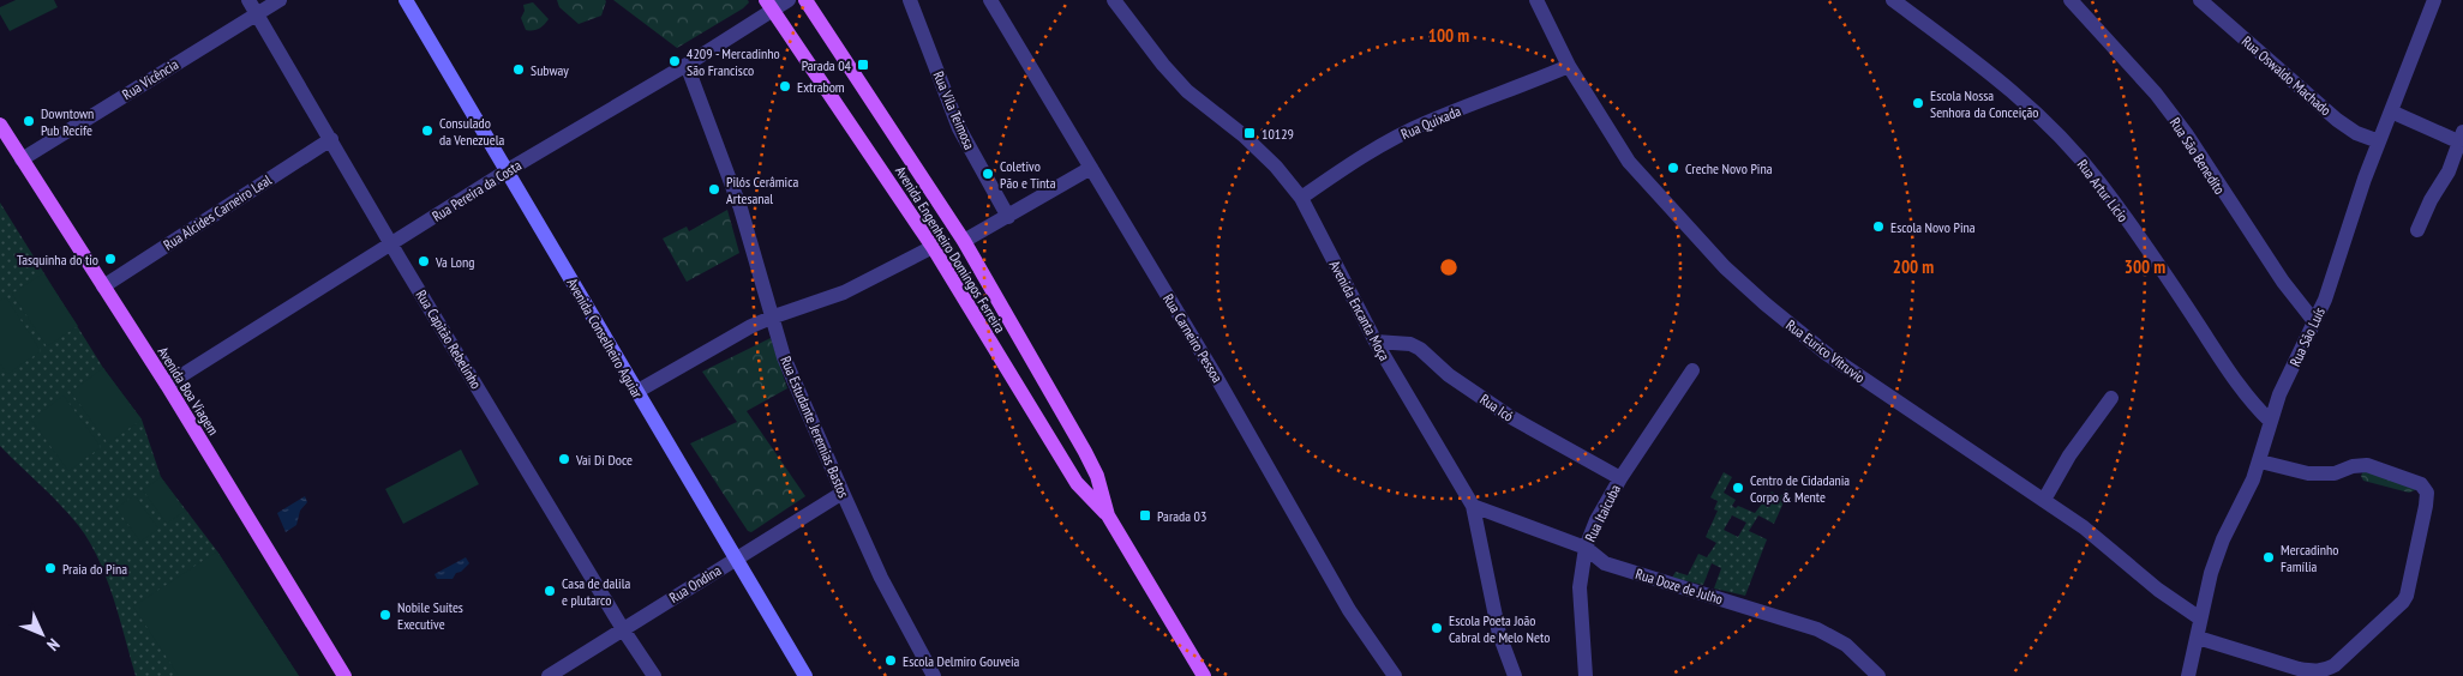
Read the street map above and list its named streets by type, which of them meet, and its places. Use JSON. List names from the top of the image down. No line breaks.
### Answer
{"streets":{"main road":["Avenida Engenheiro Domingos Ferreira","Avenida Conselheiro Aguiar","Avenida Boa Viagem"],"street":["Rua Oswaldo Machado","Rua Vicência","Rua Vila Teimosa","Rua Quixada","Rua São Benedito","Rua Pereira da Costa","Rua Artur Lício","Rua Alcides Carneiro Leal","Avenida Encanta Moça","Rua São Luís","Rua Carneiro Pessoa","Rua Capitão Rebelinho","Rua Eurico Vitruvio","Rua Icó","Rua Estudante Jeremias Bastos","Rua Itaicuba","Rua Ondina","Rua Doze de Julho"]},"crossings":[["Rua Oswaldo Machado","Rua São Luís"],["Rua Vicência","Rua Capitão Rebelinho"],["Rua Vicência","Avenida Boa Viagem"],["Rua Quixada","Avenida Encanta Moça"],["Rua Quixada","Rua Eurico Vitruvio"],["Rua São Benedito","Rua São Luís"],["Rua Pereira da Costa","Avenida Engenheiro Domingos Ferreira"],["Rua Pereira da Costa","Avenida Conselheiro Aguiar"],["Rua Pereira da Costa","Rua Capitão Rebelinho"],["Rua Pereira da Costa","Avenida Boa Viagem"],["Rua Pereira da Costa","Rua Estudante Jeremias Bastos"],["Rua Artur Lício","Rua São Luís"],["Rua Alcides Carneiro Leal","Rua Capitão Rebelinho"],["Rua Alcides Carneiro Leal","Avenida Boa Viagem"],["Avenida Encanta Moça","Rua Icó"],["Avenida Encanta Moça","Rua Doze de Julho"],["Rua São Luís","Rua Eurico Vitruvio"],["Avenida Conselheiro Aguiar","Rua Ondina"],["Rua Capitão Rebelinho","Rua Ondina"],["Rua Icó","Rua Itaicuba"],["Rua Estudante Jeremias Bastos","Rua Ondina"],["Rua Itaicuba","Rua Doze de Julho"]],"places":{"other":["4209 - Mercadinho São Francisco","Subway","Extrabom","Escola Nossa Senhora da Conceição","Downtown Pub Recife","Consulado da Venezuela","Creche Novo Pina","Coletivo Pão e Tinta","Pilós Cerâmica Artesanal","Escola Novo Pina","Tasquinha do tio","Va Long","Vai Di Doce","Centro de Cidadania Corpo & Mente","Mercadinho Família","Praia do Pina","Casa de dalila e plutarco","Nobile Suítes Executive","Escola Poeta João Cabral de Melo Neto","Escola Delmiro Gouveia"],"transit":["Parada 04","10129","Parada 03"]},"north":"bottom right","rings":["100 m","200 m","300 m"]}
